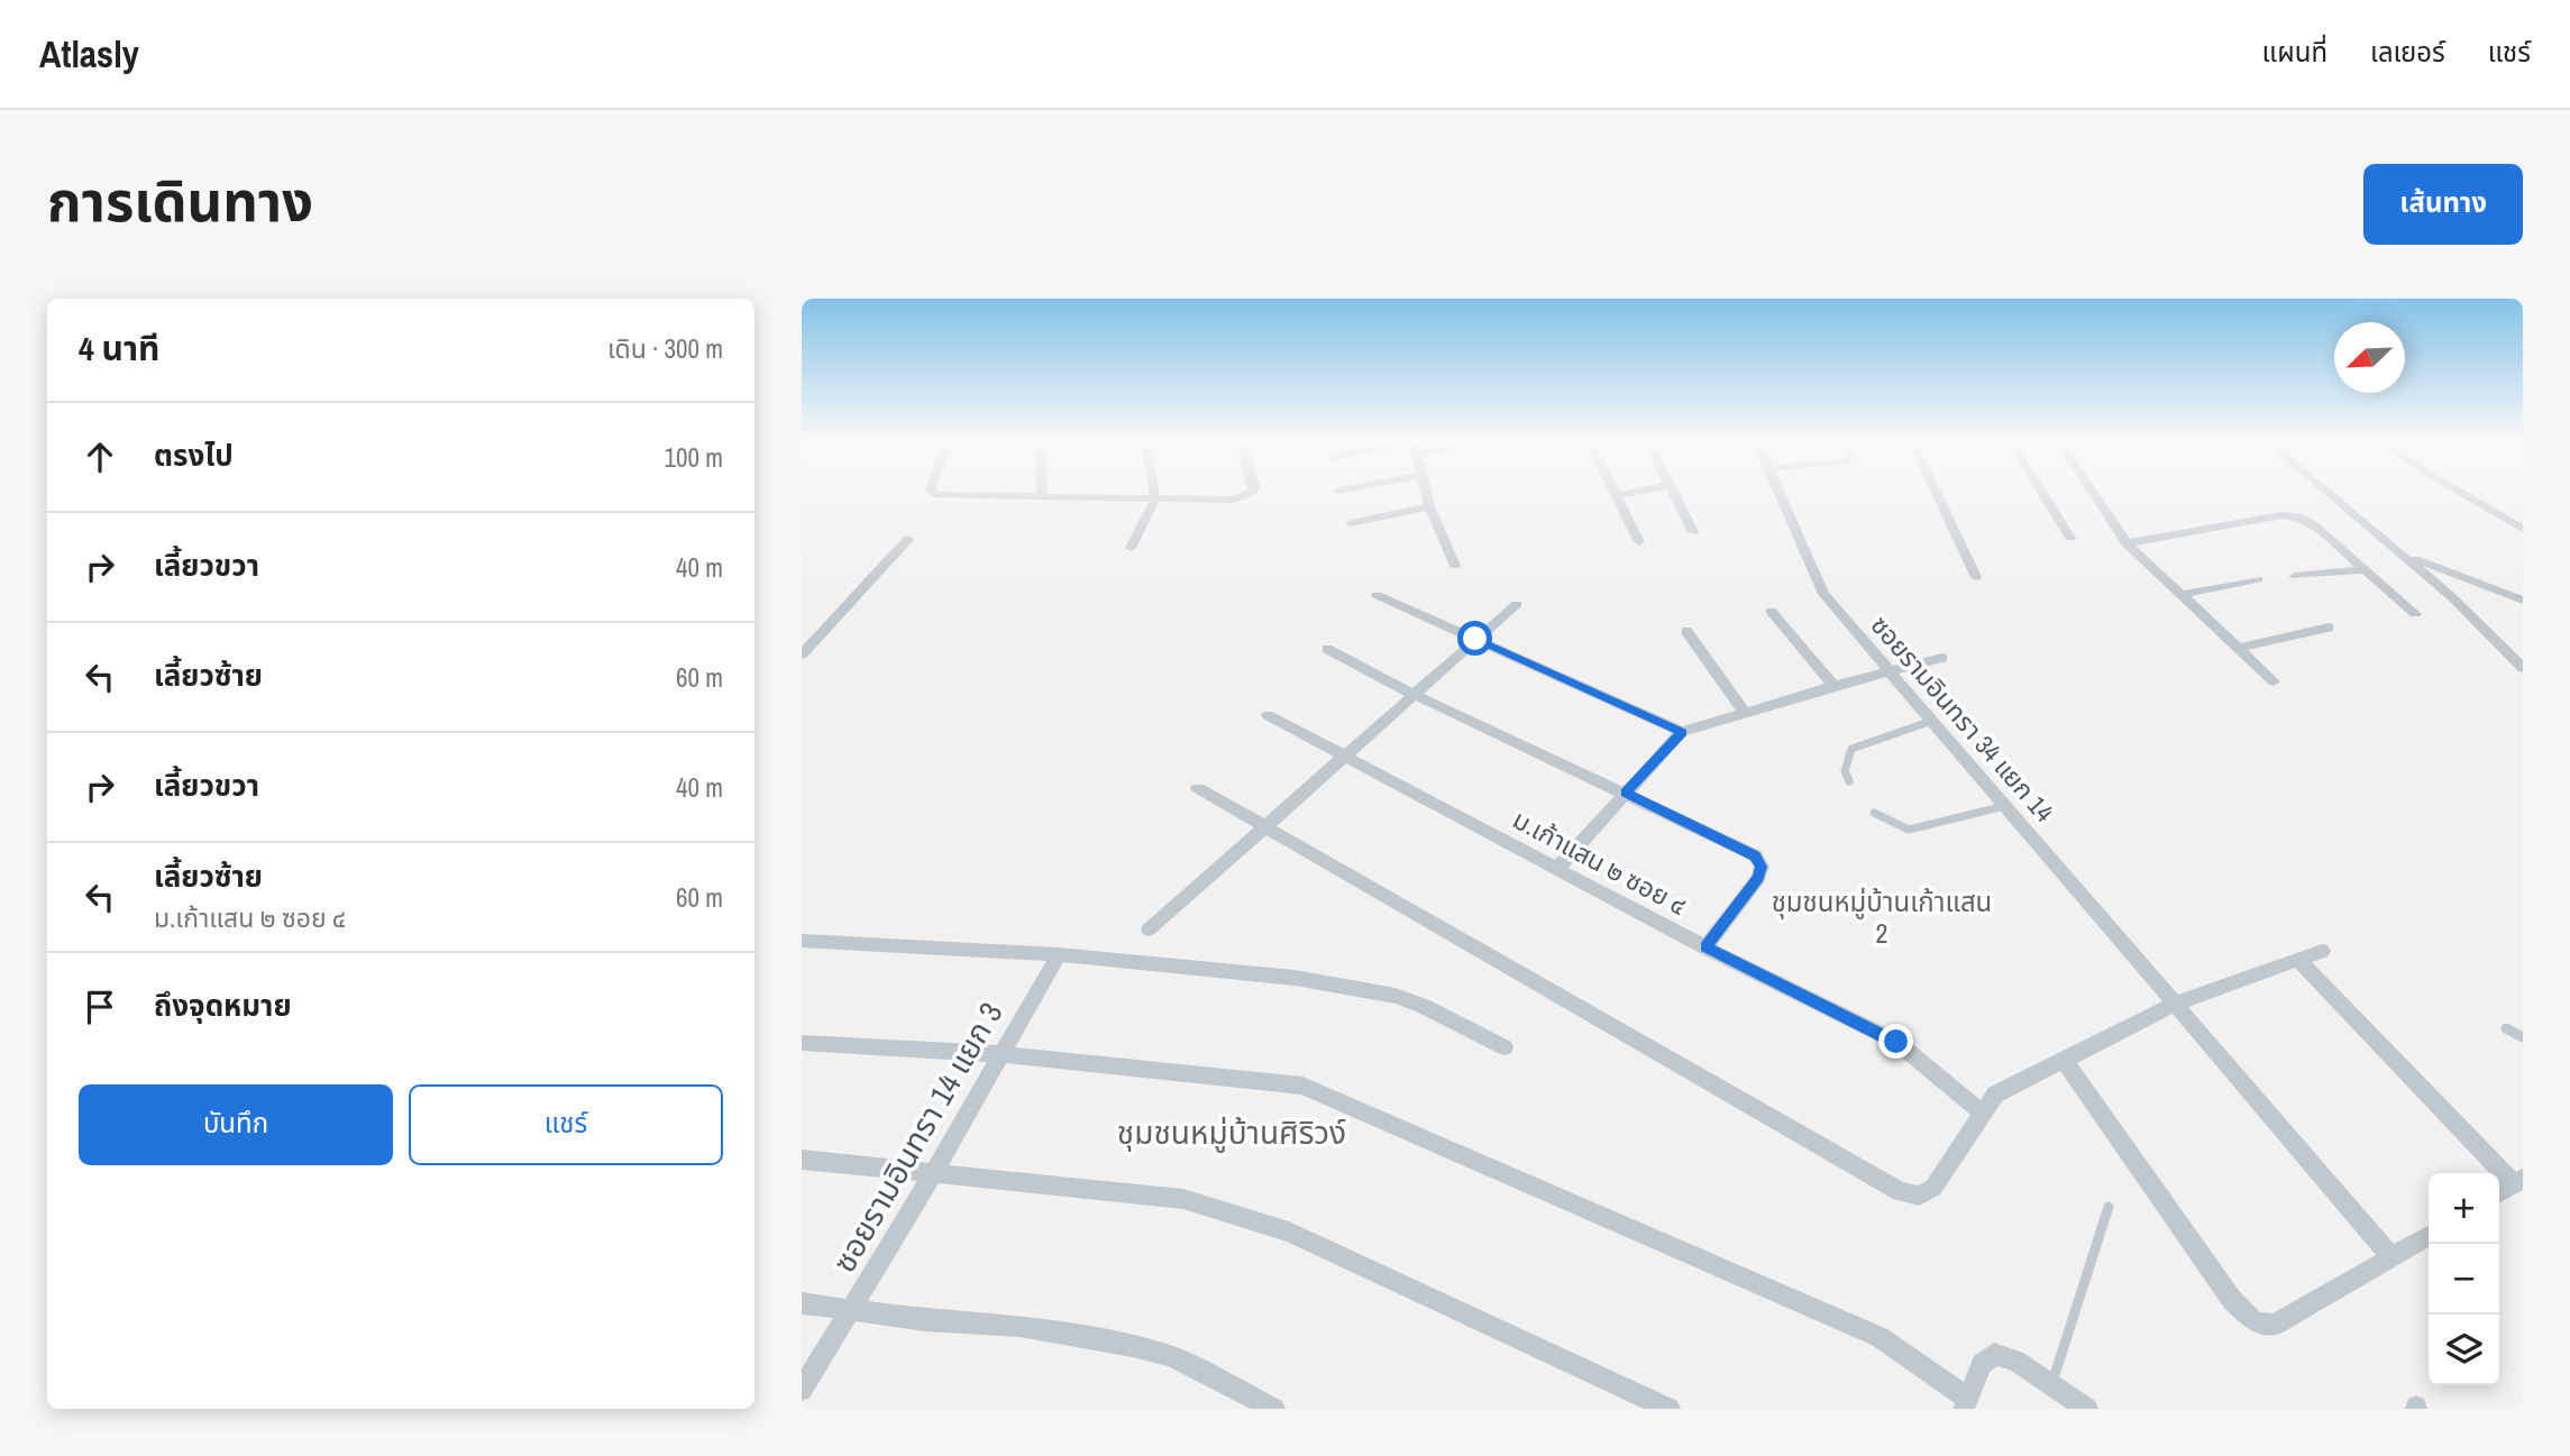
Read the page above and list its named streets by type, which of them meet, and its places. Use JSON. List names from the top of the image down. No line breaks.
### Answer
{"streets":{"street":["ซอยรามอินทรา 34 แยก 14","ม.เก้าแสน ๒ ซอย ๔","ซอยรามอินทรา 14 แยก 3"]},"districts":["ชุมชนหมู่บ้านเก้าแสน 2","ชุมชนหมู่บ้านศิริวง์"],"north":"bottom left","page":{"header":"Atlasly","nav":["แผนที่","เลเยอร์","แชร์"],"title":"การเดินทาง","buttons":["เส้นทาง",["บันทึก","แชร์"]],"heading":["4 นาที","เดิน · 300 m"],"list":[["ตรงไป","100 m"],["เลี้ยวขวา","40 m"],["เลี้ยวซ้าย","60 m"],["เลี้ยวขวา","40 m"],["เลี้ยวซ้าย","ม.เก้าแสน ๒ ซอย ๔","60 m"],"ถึงจุดหมาย"],"map_buttons":["+","−"]}}
